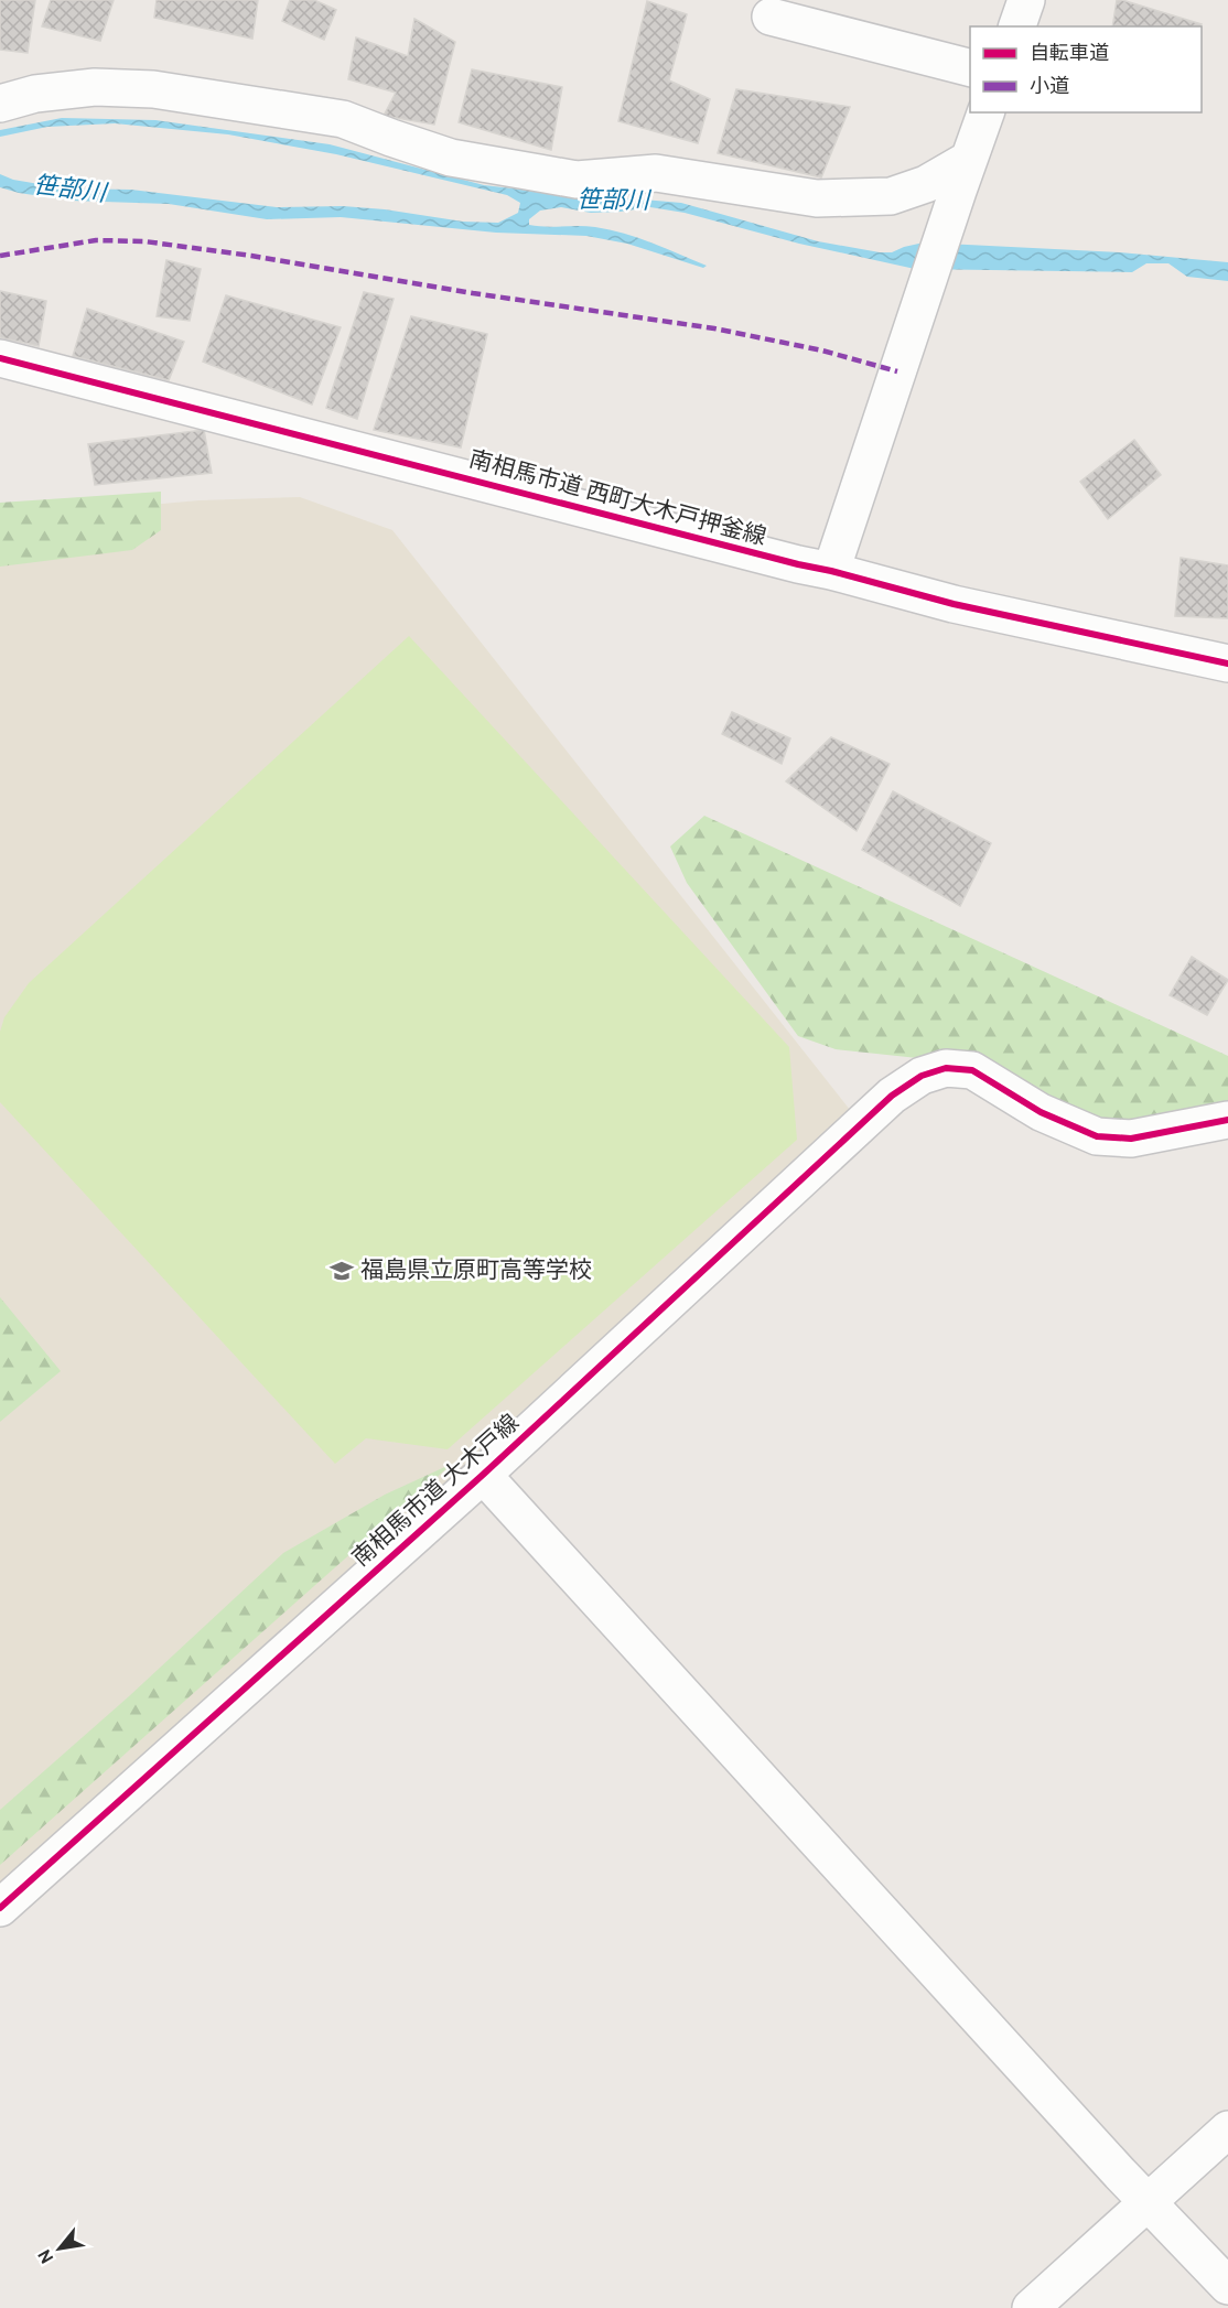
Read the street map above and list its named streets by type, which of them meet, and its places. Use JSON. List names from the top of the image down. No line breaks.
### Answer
{"streets":{"street":["南相馬市道 西町大木戸押釜線","南相馬市道 大木戸線"]},"water":["笹部川"],"places":{"school or university":["福島県立原町高等学校"]},"legend":["自転車道","小道"],"north":"bottom left"}
